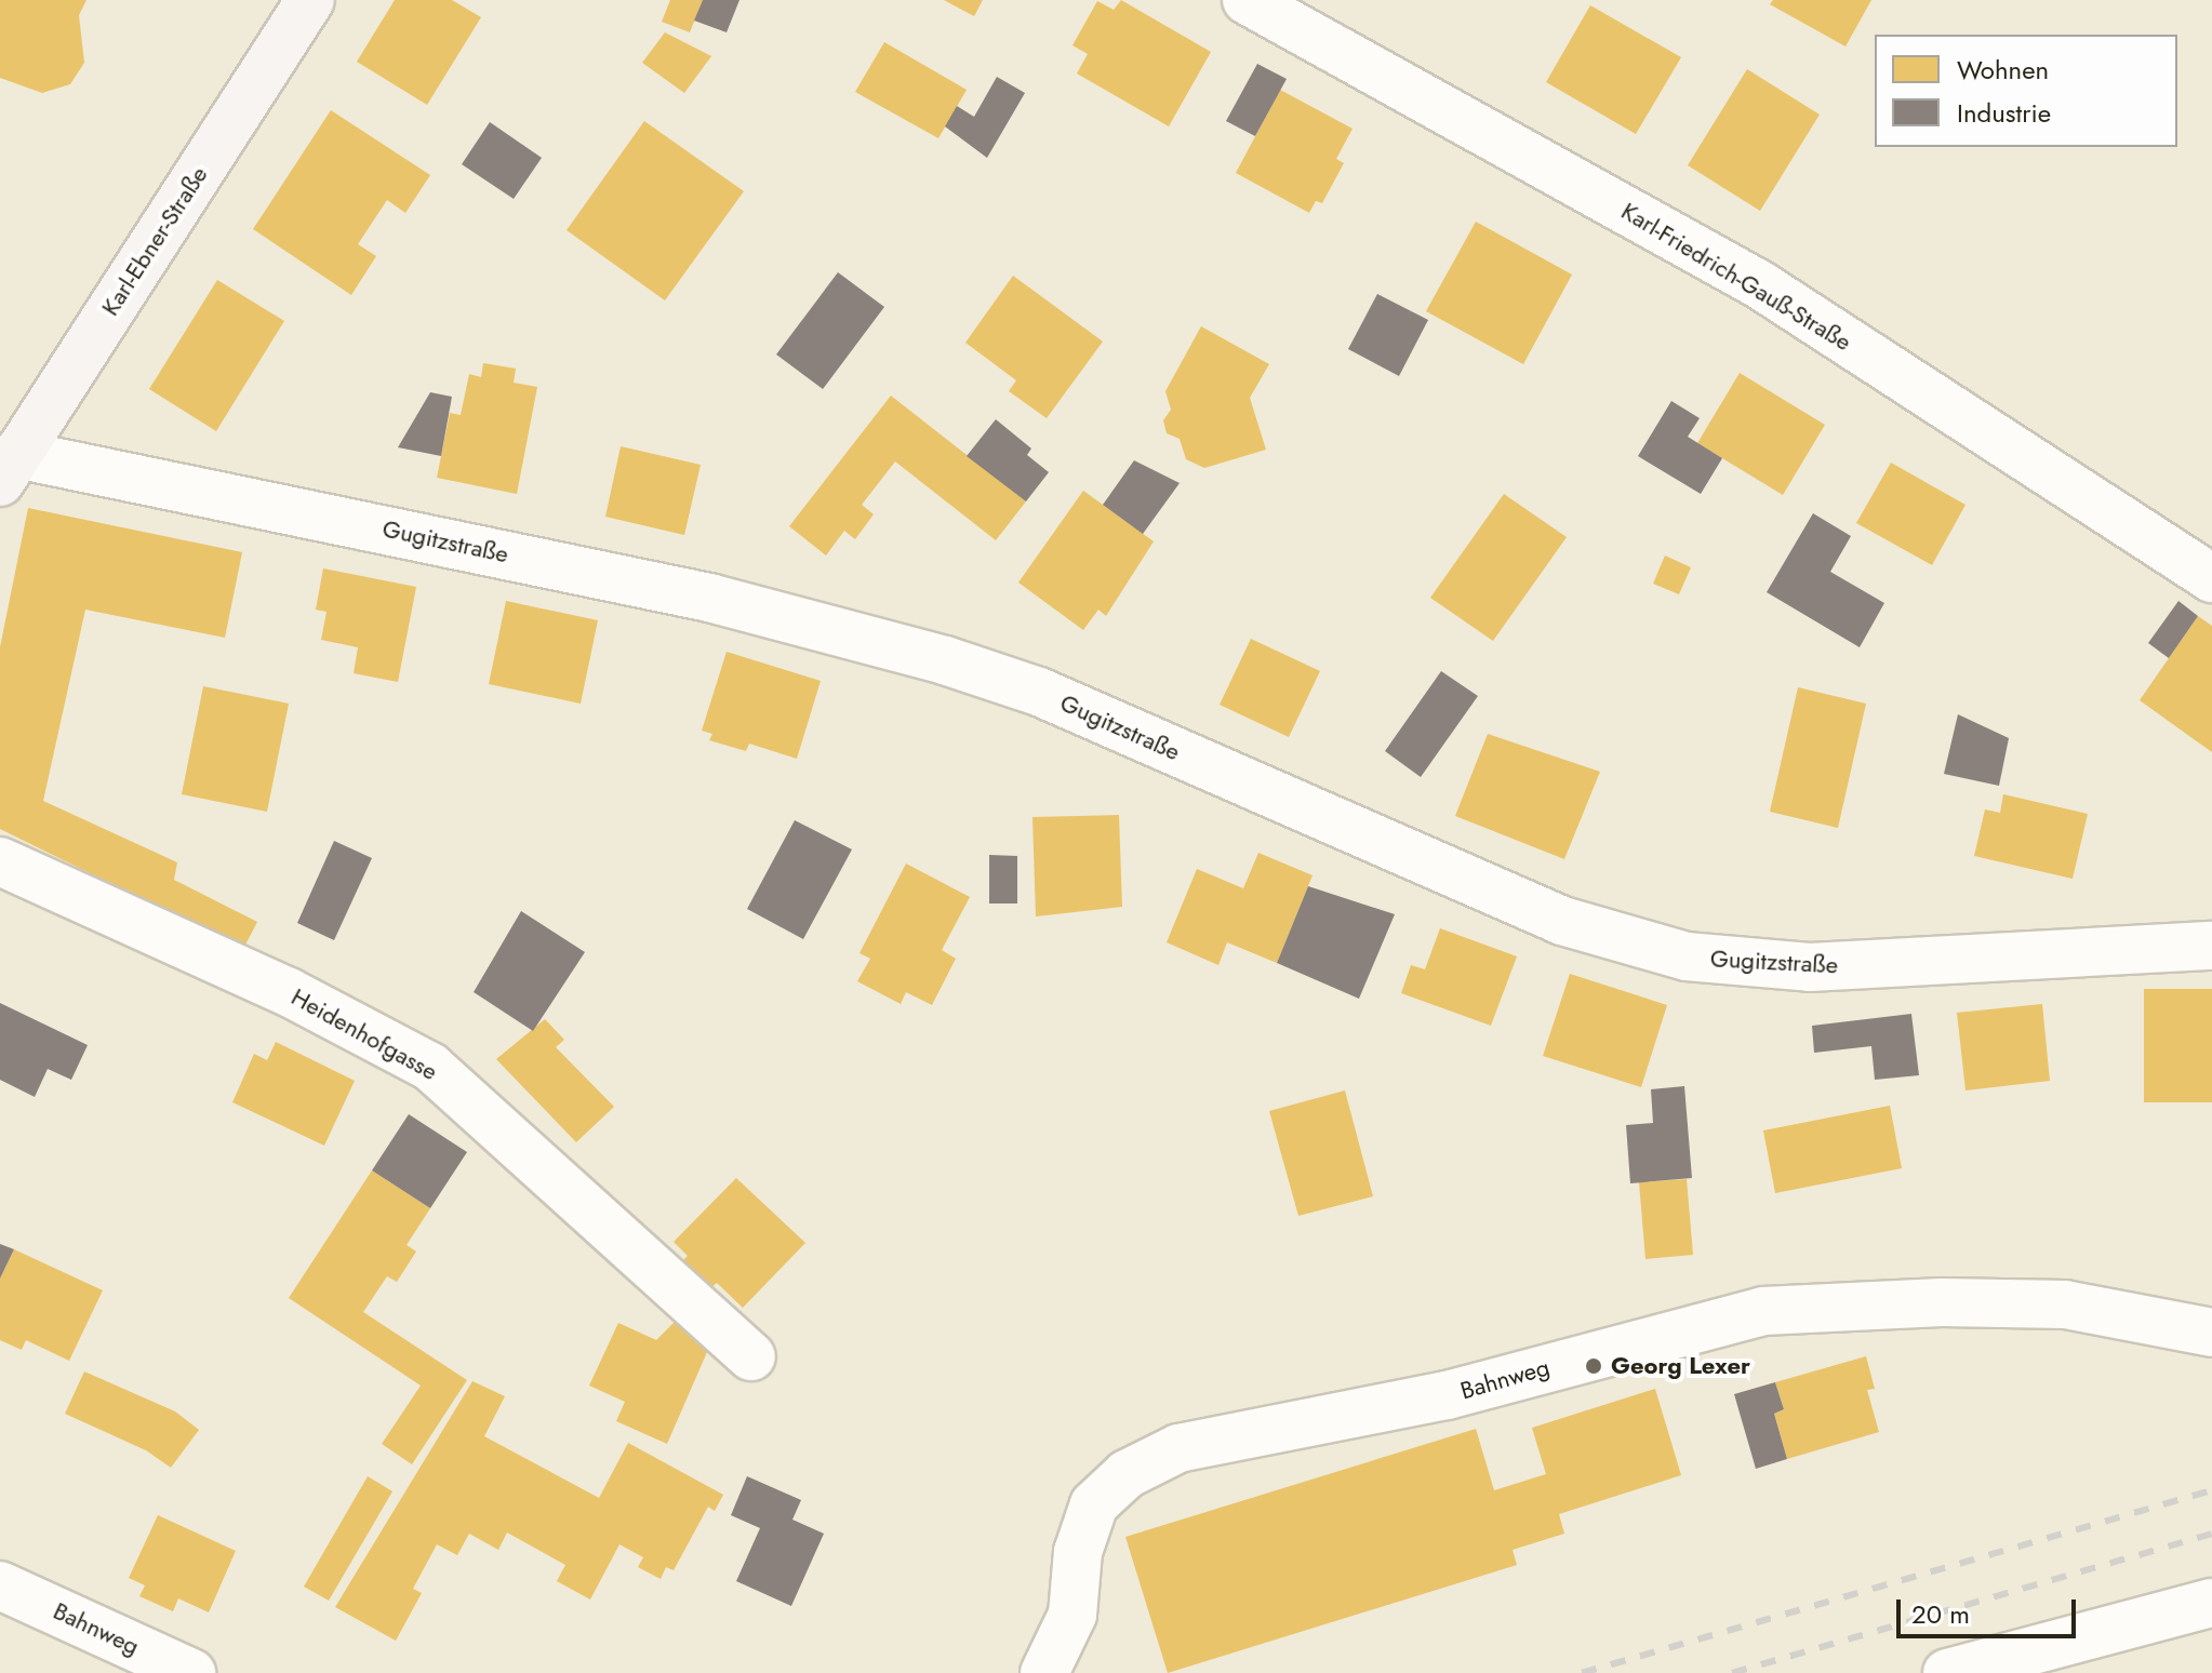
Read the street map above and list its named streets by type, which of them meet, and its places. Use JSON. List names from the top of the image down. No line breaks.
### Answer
{"streets":{"street":["Karl-Ebner-Straße","Karl-Friedrich-Gauß-Straße","Gugitzstraße","Heidenhofgasse","Bahnweg"]},"crossings":[["Karl-Ebner-Straße","Gugitzstraße"]],"places":["Georg Lexer"],"legend":["Wohnen","Industrie"],"scale_bar":"20 m"}
